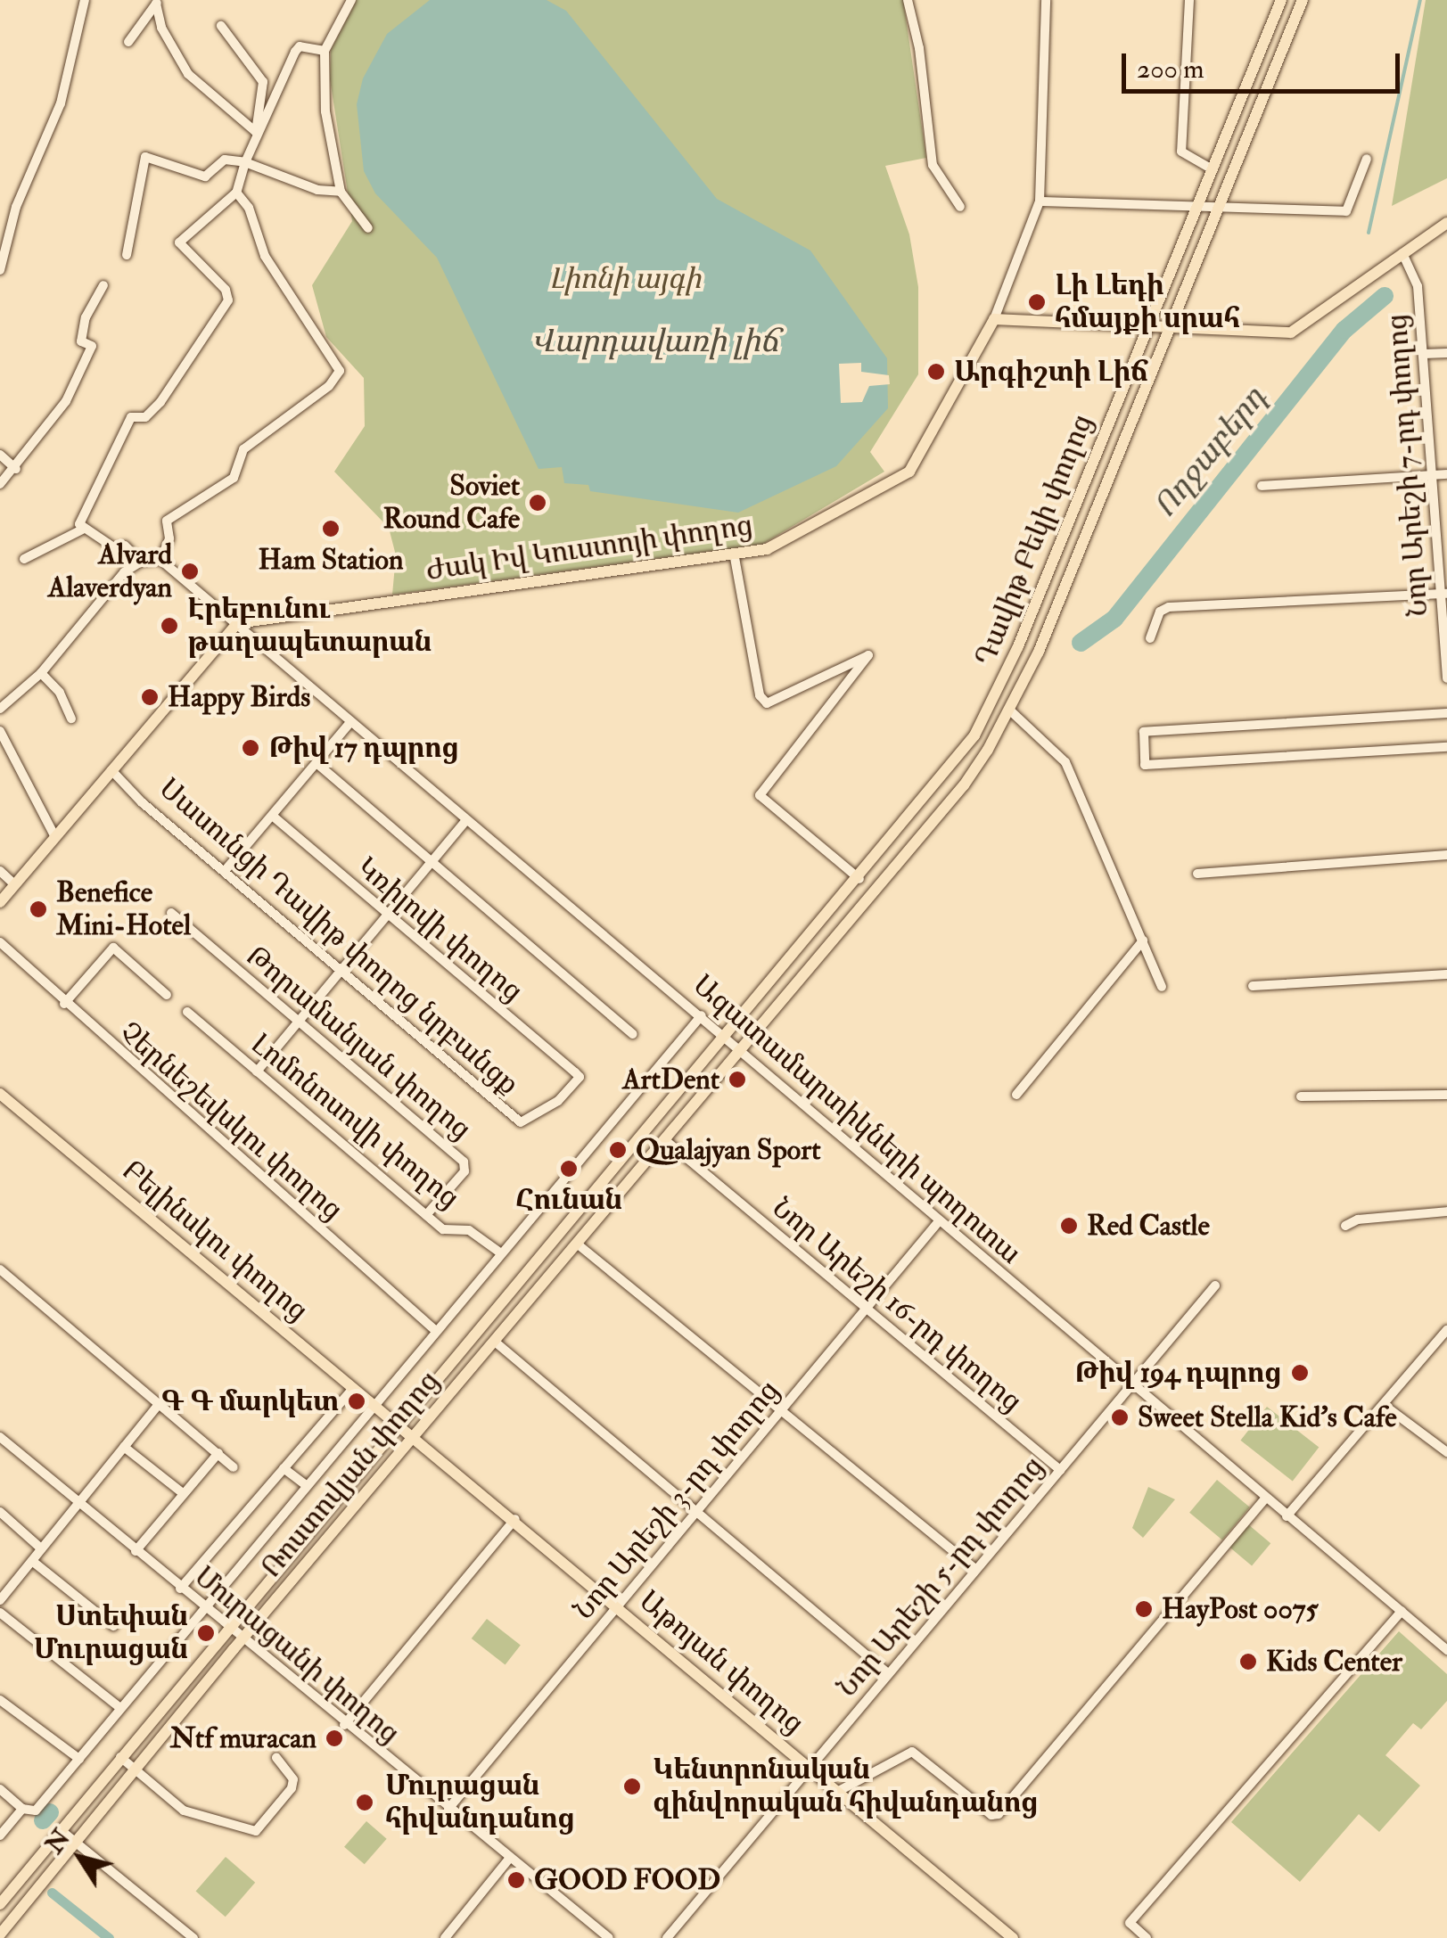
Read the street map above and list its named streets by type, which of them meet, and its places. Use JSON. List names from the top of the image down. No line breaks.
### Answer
{"streets":{"main road":["Դավիթ Բեկի փողոց","Ժակ Իվ Կուստոյի փողոց","Բելինսկու փողոց","Ռոստովյան փողոց","Աթոյան փողոց"],"street":["Նոր Արեշի 7-րդ փողոց","Կռիլովի փողոց","Սասունցի Դավիթ փողոց նրբանցք","Թորամանյան փողոց","Ազատամարտիկների պողոտա","Չերնեշեվսկու փողոց","Լոմոնոսովի փողոց","Նոր Արեշի 16-րդ փողոց","Նոր Արեշի 3-րդ փողոց","Նոր Արեշի 5-րդ փողոց","Մուրացանի փողոց"]},"crossings":[["Դավիթ Բեկի փողոց","Ազատամարտիկների պողոտա"],["Դավիթ Բեկի փողոց","Ռոստովյան փողոց"],["Ժակ Իվ Կուստոյի փողոց","Ազատամարտիկների պողոտա"],["Կռիլովի փողոց","Սասունցի Դավիթ փողոց նրբանցք"],["Թորամանյան փողոց","Լոմոնոսովի փողոց"],["Ազատամարտիկների պողոտա","Ռոստովյան փողոց"],["Ազատամարտիկների պողոտա","Նոր Արեշի 3-րդ փողոց"],["Ազատամարտիկների պողոտա","Նոր Արեշի 5-րդ փողոց"],["Բելինսկու փողոց","Ռոստովյան փողոց"],["Բելինսկու փողոց","Աթոյան փողոց"],["Նոր Արեշի 16-րդ փողոց","Ռոստովյան փողոց"],["Նոր Արեշի 16-րդ փողոց","Նոր Արեշի 3-րդ փողոց"],["Նոր Արեշի 16-րդ փողոց","Նոր Արեշի 5-րդ փողոց"],["Ռոստովյան փողոց","Մուրացանի փողոց"],["Ռոստովյան փողոց","Աթոյան փողոց"],["Նոր Արեշի 3-րդ փողոց","Մուրացանի փողոց"],["Նոր Արեշի 3-րդ փողոց","Աթոյան փողոց"],["Նոր Արեշի 5-րդ փողոց","Աթոյան փողոց"]],"water":["Վարդավառի լիճ","Ողջաբերդ"],"parks":["Լիոնի այգի"],"places":["Լի Լեդի հմայքի սրահ","Արգիշտի Լիճ","Soviet Round Cafe","Ham Station","Alvard Alaverdyan","Էրեբունու թաղապետարան","Happy Birds","Թիվ 17 դպրոց","Benefice Mini-Hotel","ArtDent","Qualajyan Sport","Հունան","Red Castle","Թիվ 194 դպրոց","Գ Գ մարկետ","Sweet Stella Kid's Cafe","HayPost 0075","Ստեփան Մուրացան","Kids Center","Ntf muracan","Կենտրոնական զինվորական հիվանդանոց","Մուրացան հիվանդանոց","GOOD FOOD"],"scale_bar":"200 m","north":"top left"}
